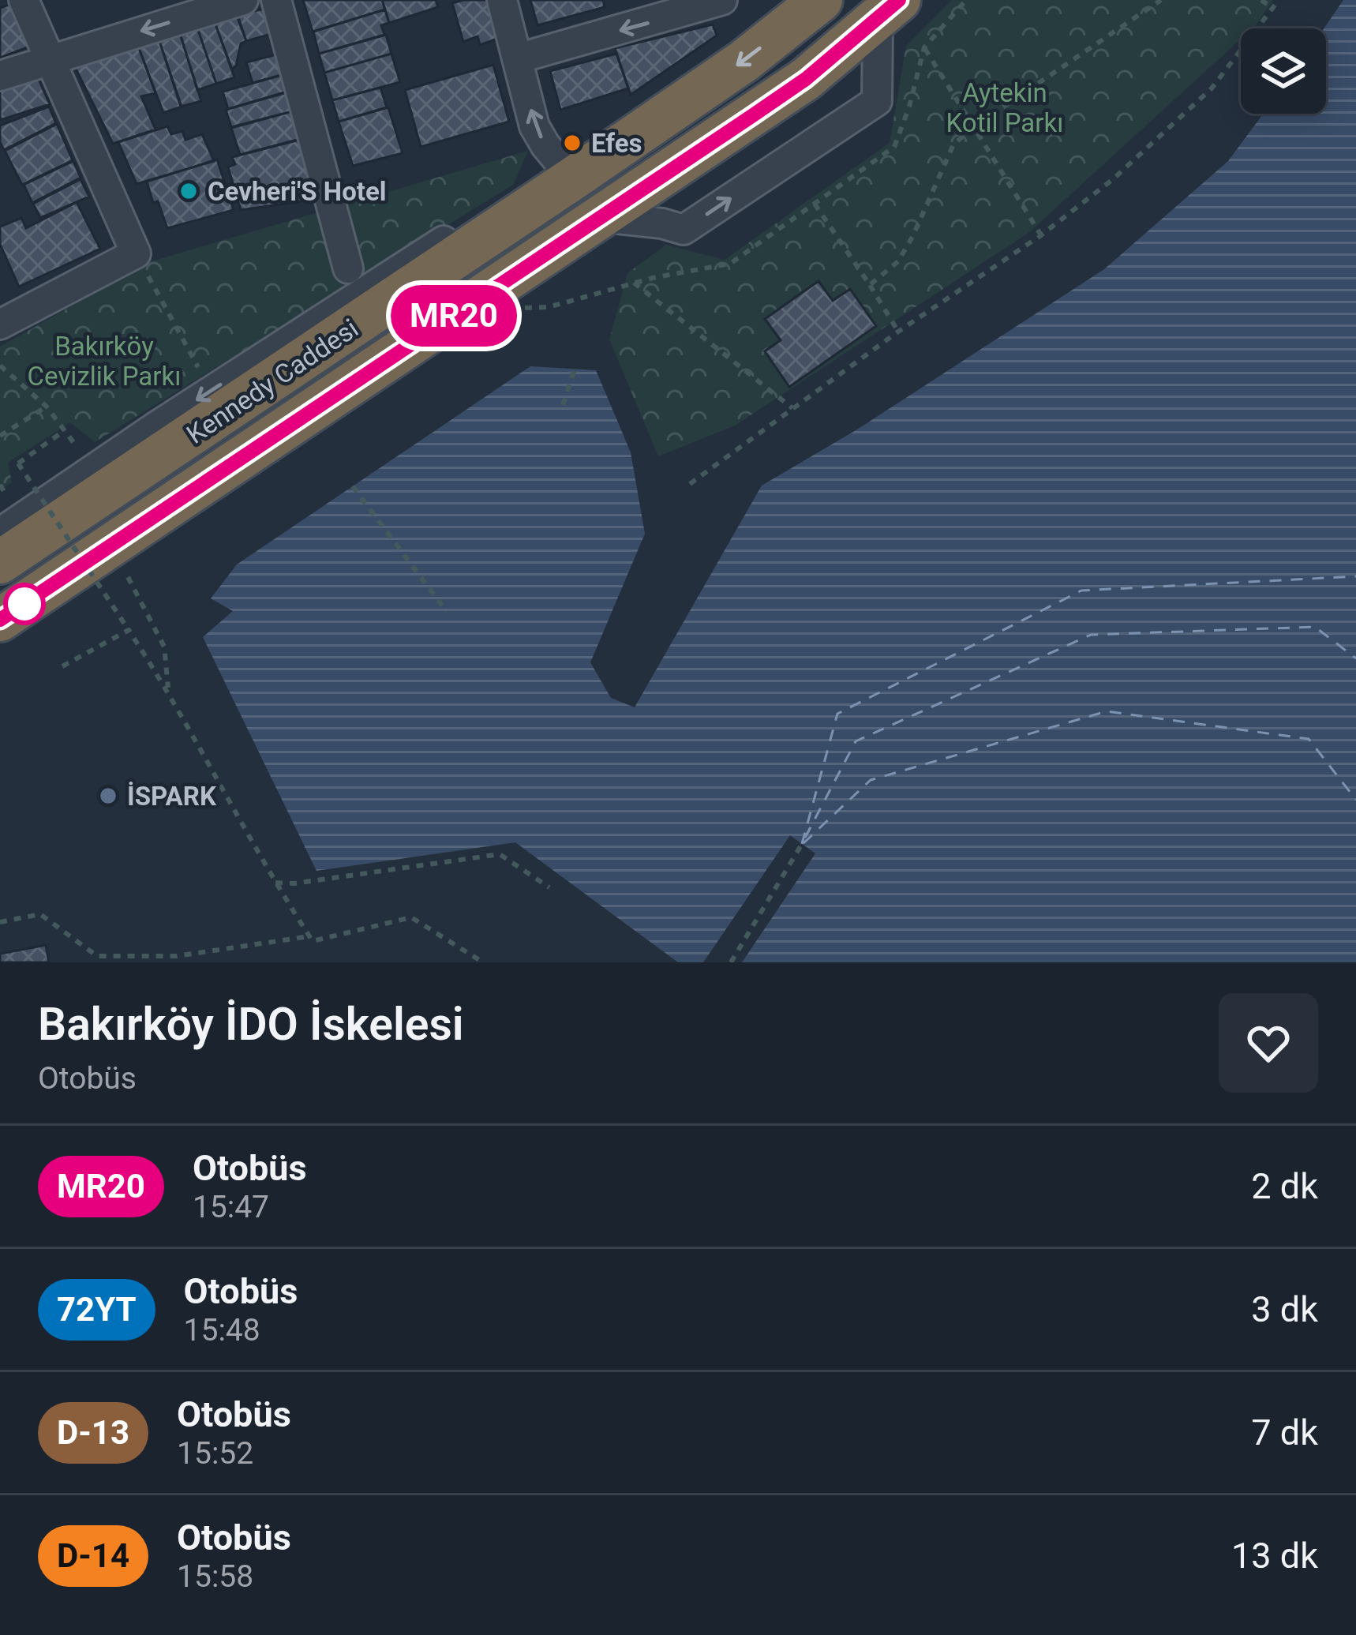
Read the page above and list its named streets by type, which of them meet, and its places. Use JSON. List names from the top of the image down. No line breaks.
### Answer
{"streets":{"highway":["Kennedy Caddesi"]},"parks":["Aytekin Kotil Parkı","Bakırköy Cevizlik Parkı"],"places":["Efes","Cevheri'S Hotel","İSPARK"],"lines":["bus line MR20"],"page":{"on_map":"MR20","heading":["Bakırköy İDO İskelesi","Otobüs"],"list":[{"mark":"MR20","name":"Otobüs","note":"15:47","value":"2 dk"},{"mark":"72YT","name":"Otobüs","note":"15:48","value":"3 dk"},{"mark":"D-13","name":"Otobüs","note":"15:52","value":"7 dk"},{"mark":"D-14","name":"Otobüs","note":"15:58","value":"13 dk"}]}}
